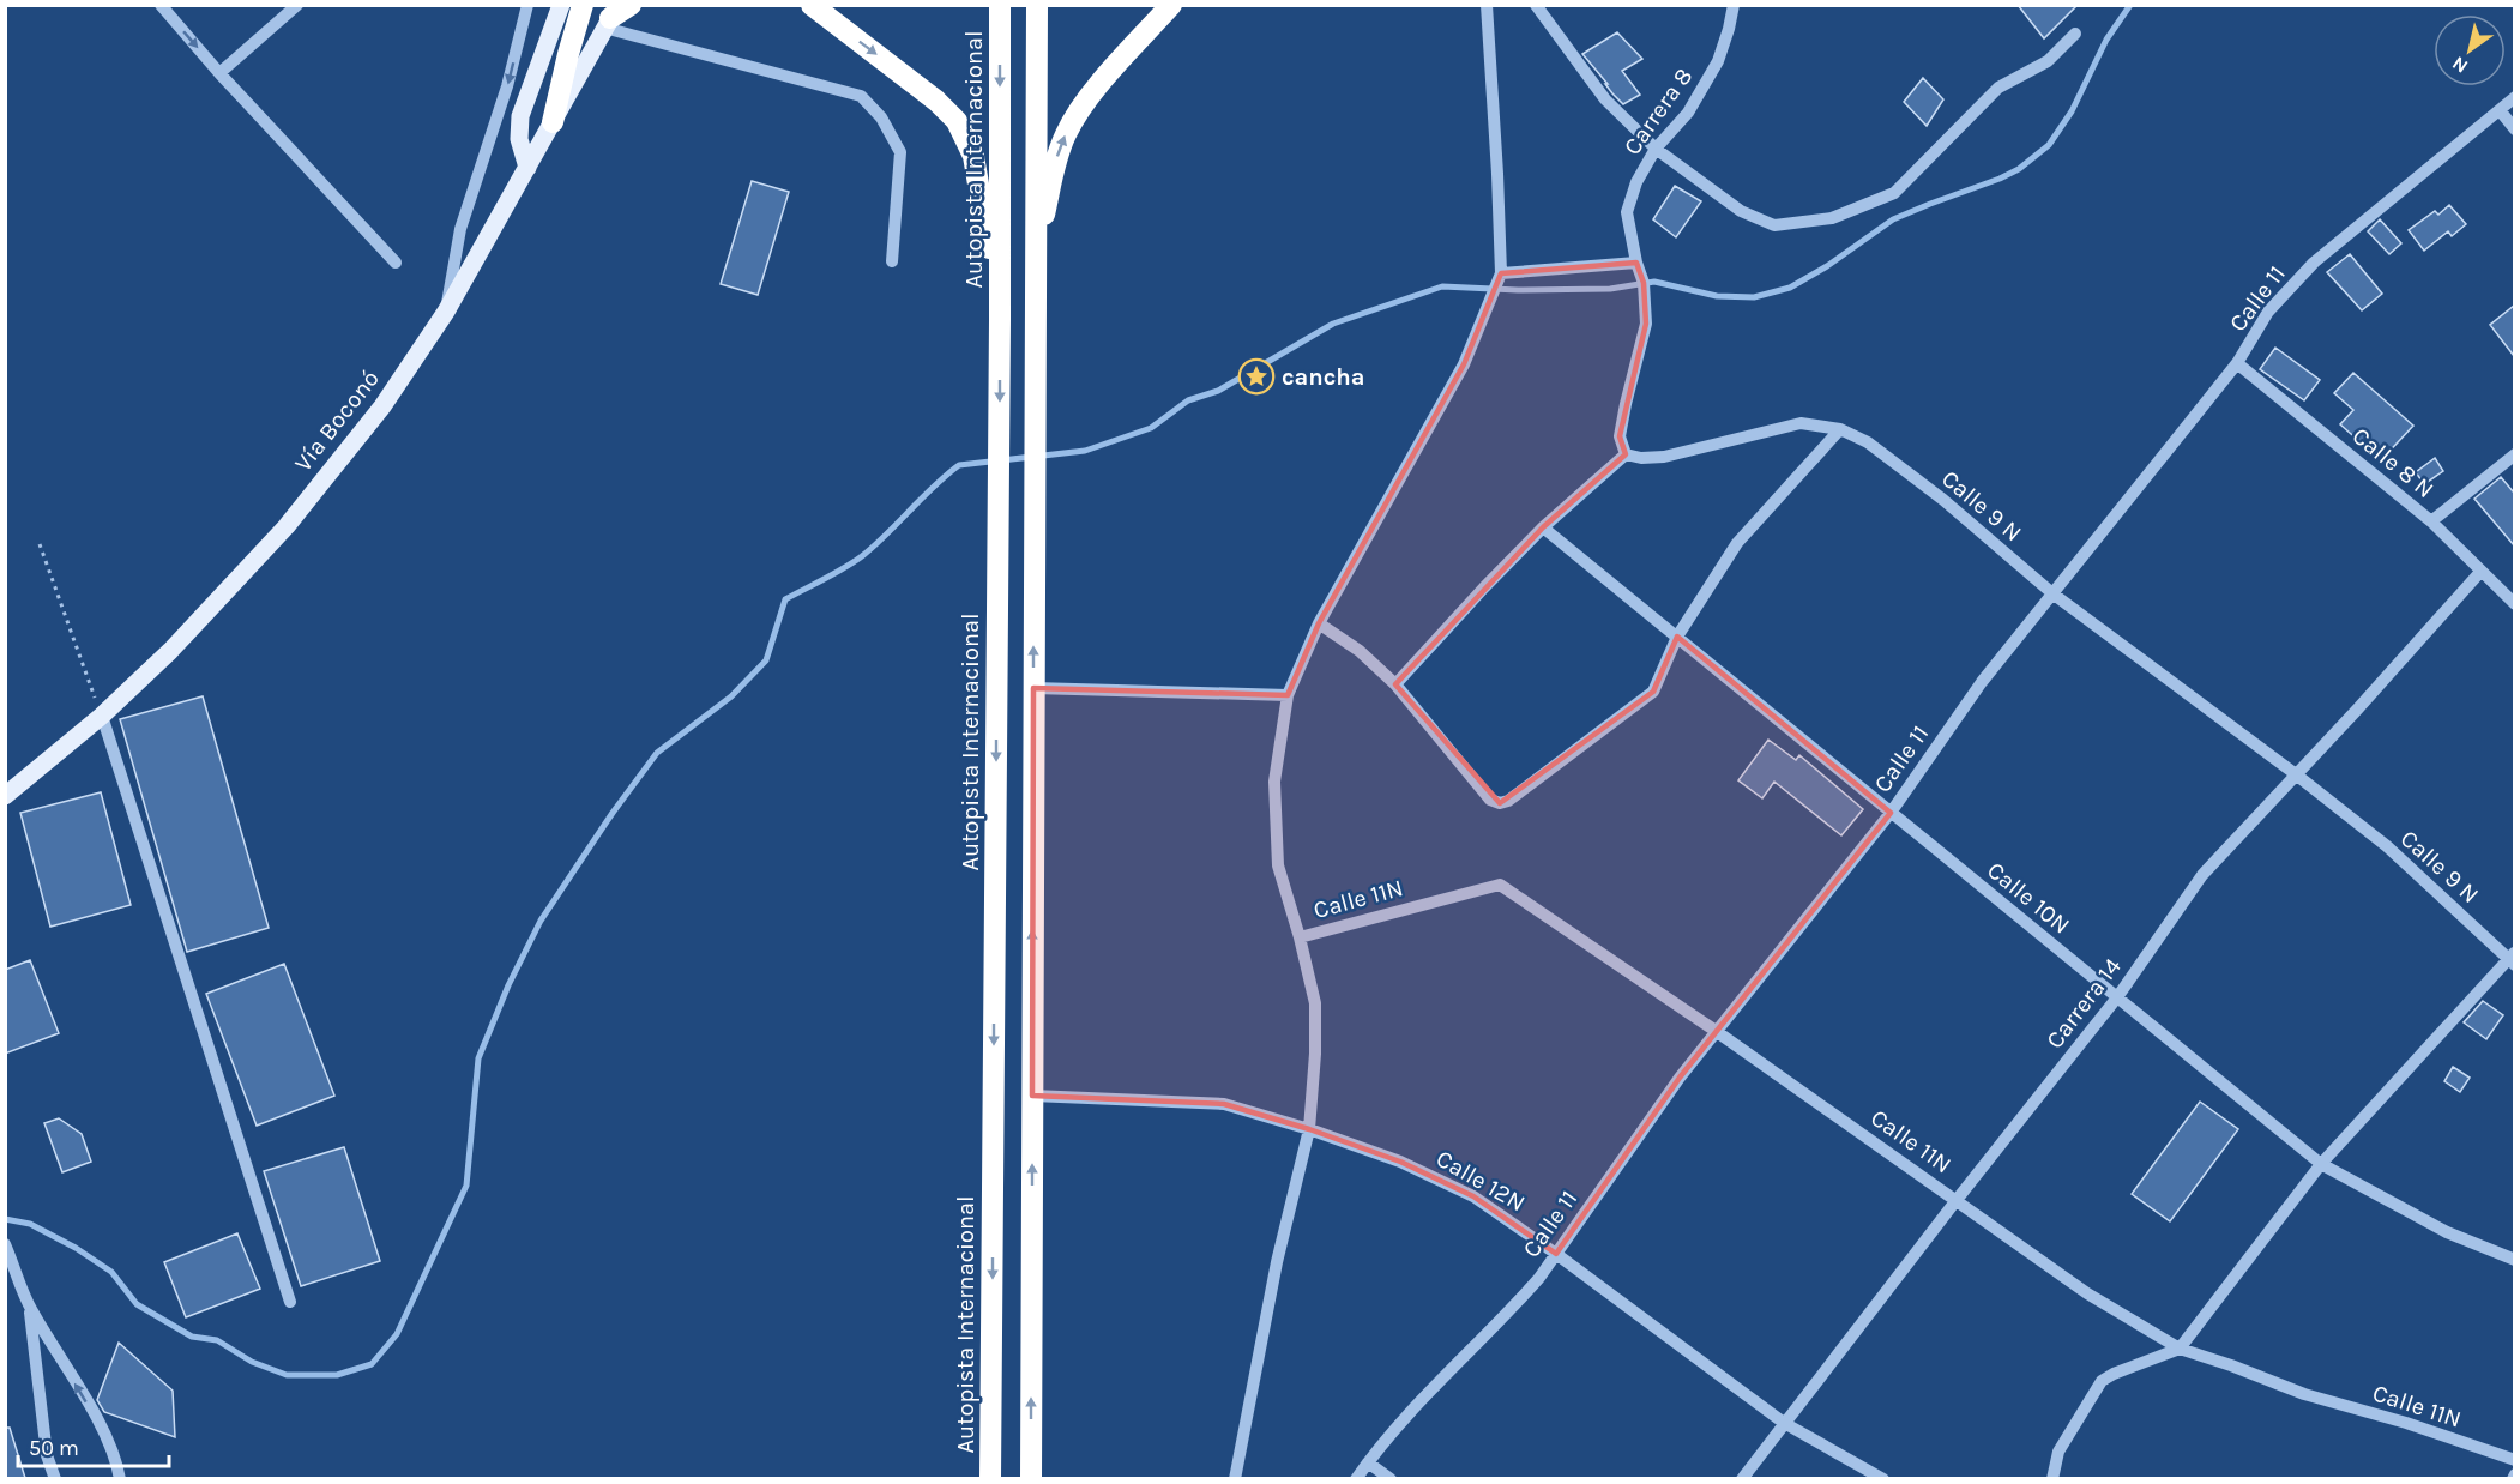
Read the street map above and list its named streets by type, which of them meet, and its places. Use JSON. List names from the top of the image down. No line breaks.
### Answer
{"streets":{"highway":["Autopista Internacional"],"main road":["Vía Boconó"],"street":["Carrera 8","Calle 11","Calle 8 N","Calle 9 N","Calle 10N","Calle 11N","Carrera 14","Calle 12N"]},"crossings":[["Carrera 8","Calle 9 N"],["Calle 11","Calle 8 N"],["Calle 11","Calle 9 N"],["Calle 11","Calle 10N"],["Calle 11","Calle 11N"],["Calle 11","Calle 12N"],["Calle 8 N","Carrera 14"],["Calle 9 N","Carrera 14"],["Calle 10N","Carrera 14"],["Calle 11N","Carrera 14"],["Carrera 14","Calle 12N"]],"places":{"place":["cancha"]},"scale_bar":"50 m","north":"bottom left"}
